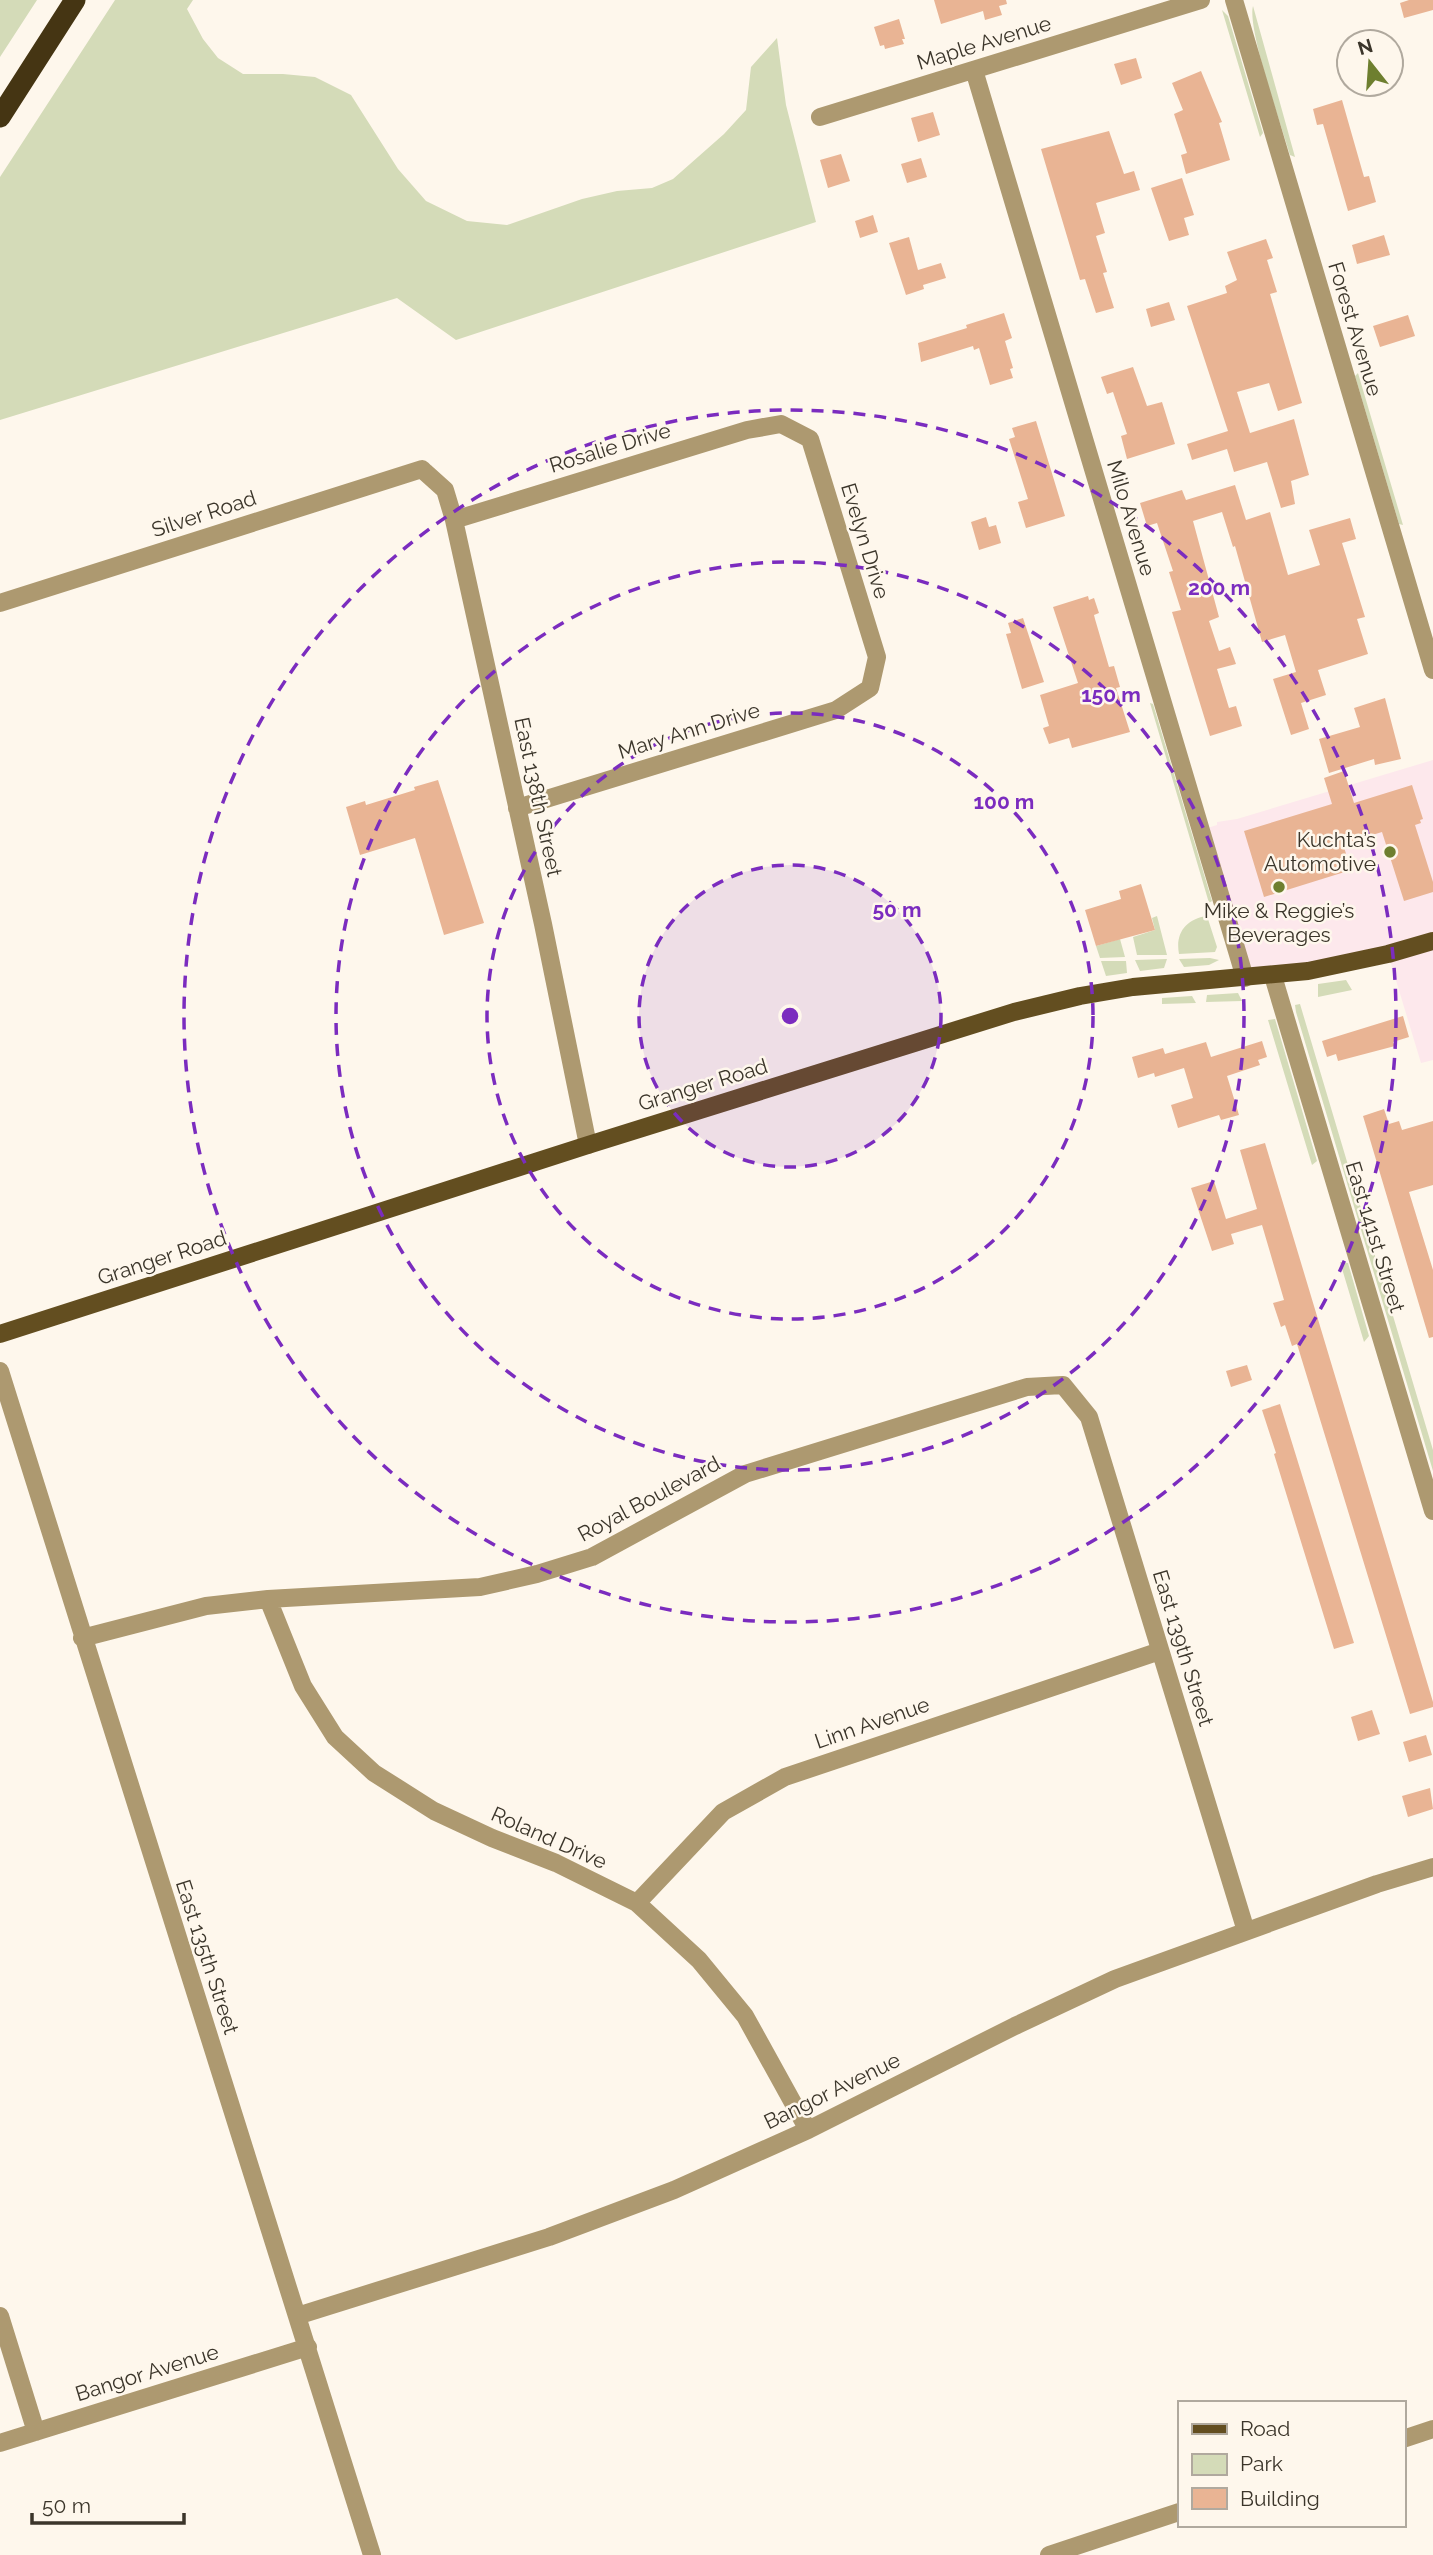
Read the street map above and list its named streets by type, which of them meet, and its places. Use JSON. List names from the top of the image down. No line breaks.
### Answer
{"streets":{"main road":["Granger Road"],"street":["Maple Avenue","Forest Avenue","Rosalie Drive","Silver Road","Milo Avenue","Evelyn Drive","Mary Ann Drive","East 138th Street","East 141st Street","Royal Boulevard","East 139th Street","Linn Avenue","Roland Drive","East 135th Street","Bangor Avenue"]},"crossings":[["Maple Avenue","Milo Avenue"],["Rosalie Drive","Evelyn Drive"],["Rosalie Drive","East 138th Street"],["Silver Road","East 138th Street"],["Milo Avenue","Granger Road"],["Evelyn Drive","Mary Ann Drive"],["Mary Ann Drive","East 138th Street"],["East 138th Street","Granger Road"],["Granger Road","East 141st Street"],["Royal Boulevard","East 139th Street"],["Royal Boulevard","Roland Drive"],["Royal Boulevard","East 135th Street"],["East 139th Street","Linn Avenue"],["East 139th Street","Bangor Avenue"],["Linn Avenue","Roland Drive"],["Roland Drive","Bangor Avenue"],["East 135th Street","Bangor Avenue"]],"places":["Kuchta’s Automotive","Mike & Reggie’s Beverages"],"legend":["Road","Park","Building"],"scale_bar":"50 m","north":"top","rings":["200 m","150 m","100 m","50 m"]}
